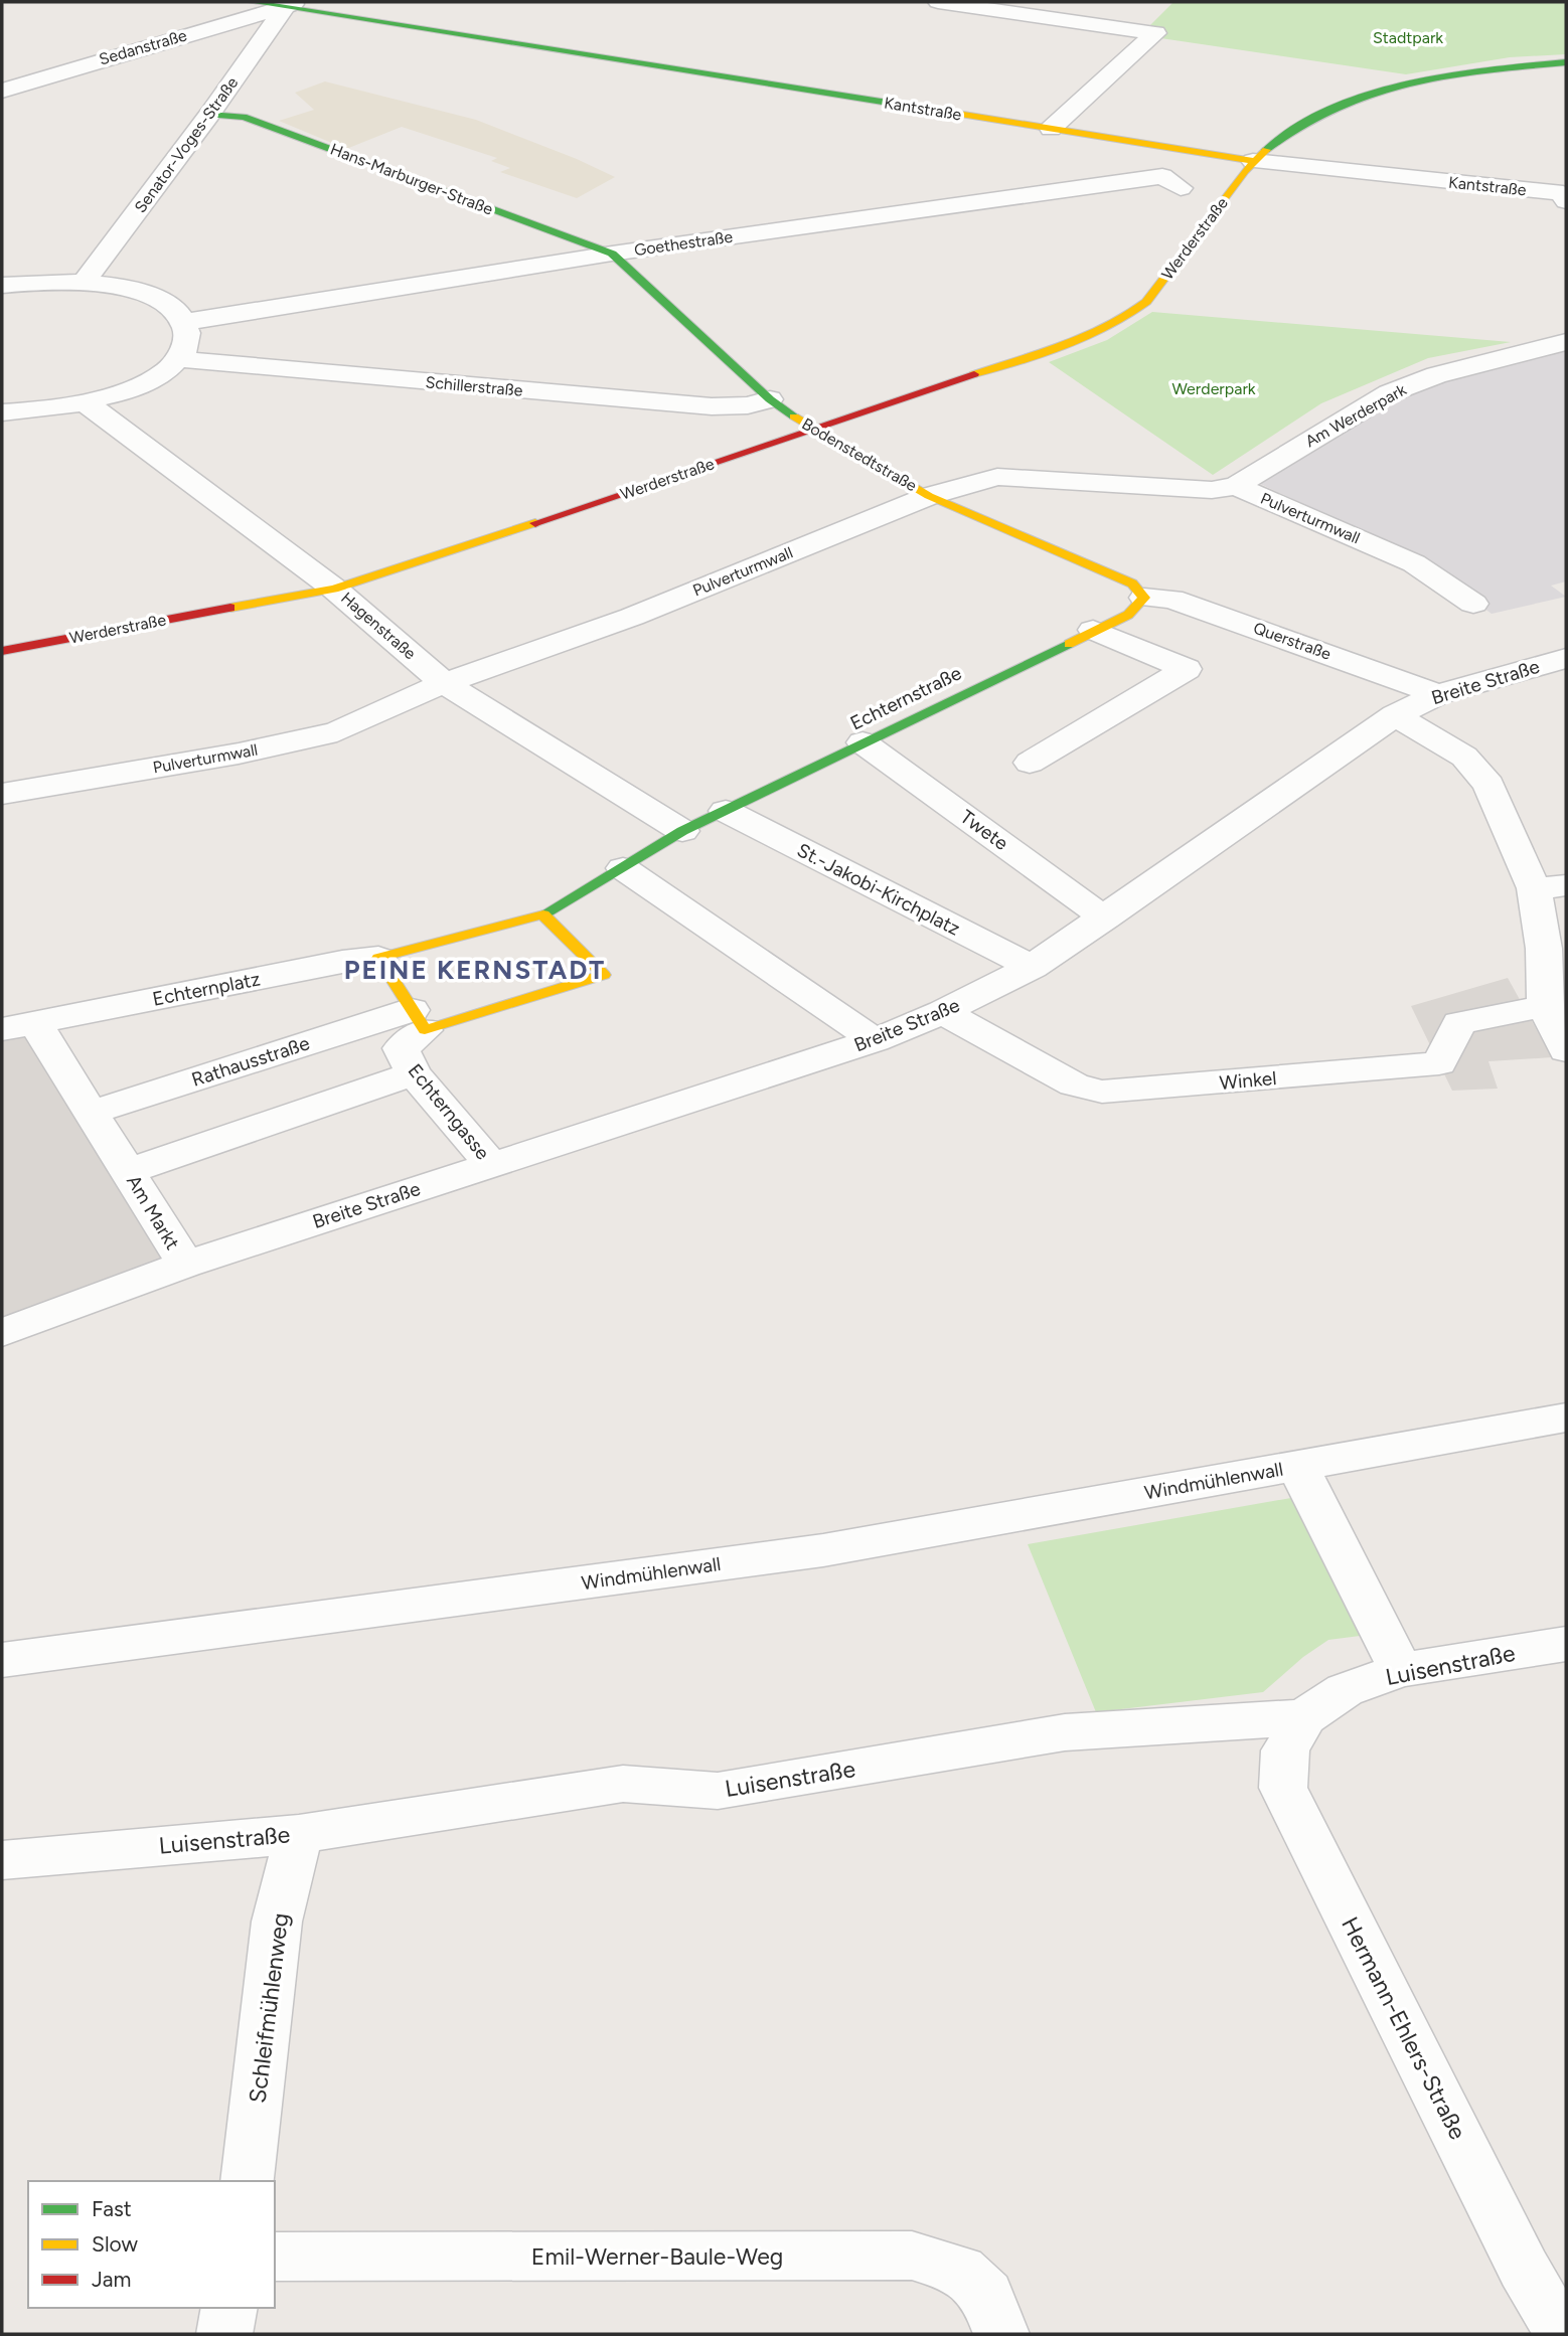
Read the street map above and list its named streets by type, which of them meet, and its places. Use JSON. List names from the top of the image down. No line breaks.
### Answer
{"streets":{"street":["Sedanstraße","Kantstraße","Senator-Voges-Straße","Hans-Marburger-Straße","Werderstraße","Goethestraße","Schillerstraße","Am Werderpark","Bodenstedtstraße","Pulverturmwall","Hagenstraße","Querstraße","Breite Straße","Echternstraße","Twete","St.-Jakobi-Kirchplatz","Echternplatz","Rathausstraße","Winkel","Echterngasse","Am Markt","Windmühlenwall","Luisenstraße","Schleifmühlenweg","Hermann-Ehlers-Straße","Emil-Werner-Baule-Weg"]},"crossings":[["Sedanstraße","Kantstraße"],["Sedanstraße","Senator-Voges-Straße"],["Kantstraße","Senator-Voges-Straße"],["Kantstraße","Werderstraße"],["Senator-Voges-Straße","Hans-Marburger-Straße"],["Hans-Marburger-Straße","Goethestraße"],["Hans-Marburger-Straße","Bodenstedtstraße"],["Werderstraße","Bodenstedtstraße"],["Werderstraße","Hagenstraße"],["Goethestraße","Bodenstedtstraße"],["Schillerstraße","Bodenstedtstraße"],["Am Werderpark","Pulverturmwall"],["Bodenstedtstraße","Pulverturmwall"],["Bodenstedtstraße","Querstraße"],["Bodenstedtstraße","Echternstraße"],["Pulverturmwall","Hagenstraße"],["Hagenstraße","Echternstraße"],["Hagenstraße","Echternplatz"],["Querstraße","Breite Straße"],["Querstraße","Echternstraße"],["Breite Straße","Twete"],["Breite Straße","St.-Jakobi-Kirchplatz"],["Breite Straße","Winkel"],["Breite Straße","Echterngasse"],["Breite Straße","Am Markt"],["Echternstraße","Twete"],["Echternstraße","St.-Jakobi-Kirchplatz"],["Echternstraße","Echternplatz"],["Echternplatz","Am Markt"],["Rathausstraße","Echterngasse"],["Rathausstraße","Am Markt"],["Windmühlenwall","Luisenstraße"],["Luisenstraße","Schleifmühlenweg"],["Luisenstraße","Hermann-Ehlers-Straße"]],"districts":["PEINE KERNSTADT"],"parks":["Stadtpark","Werderpark"],"legend":["Fast","Slow","Jam"]}
